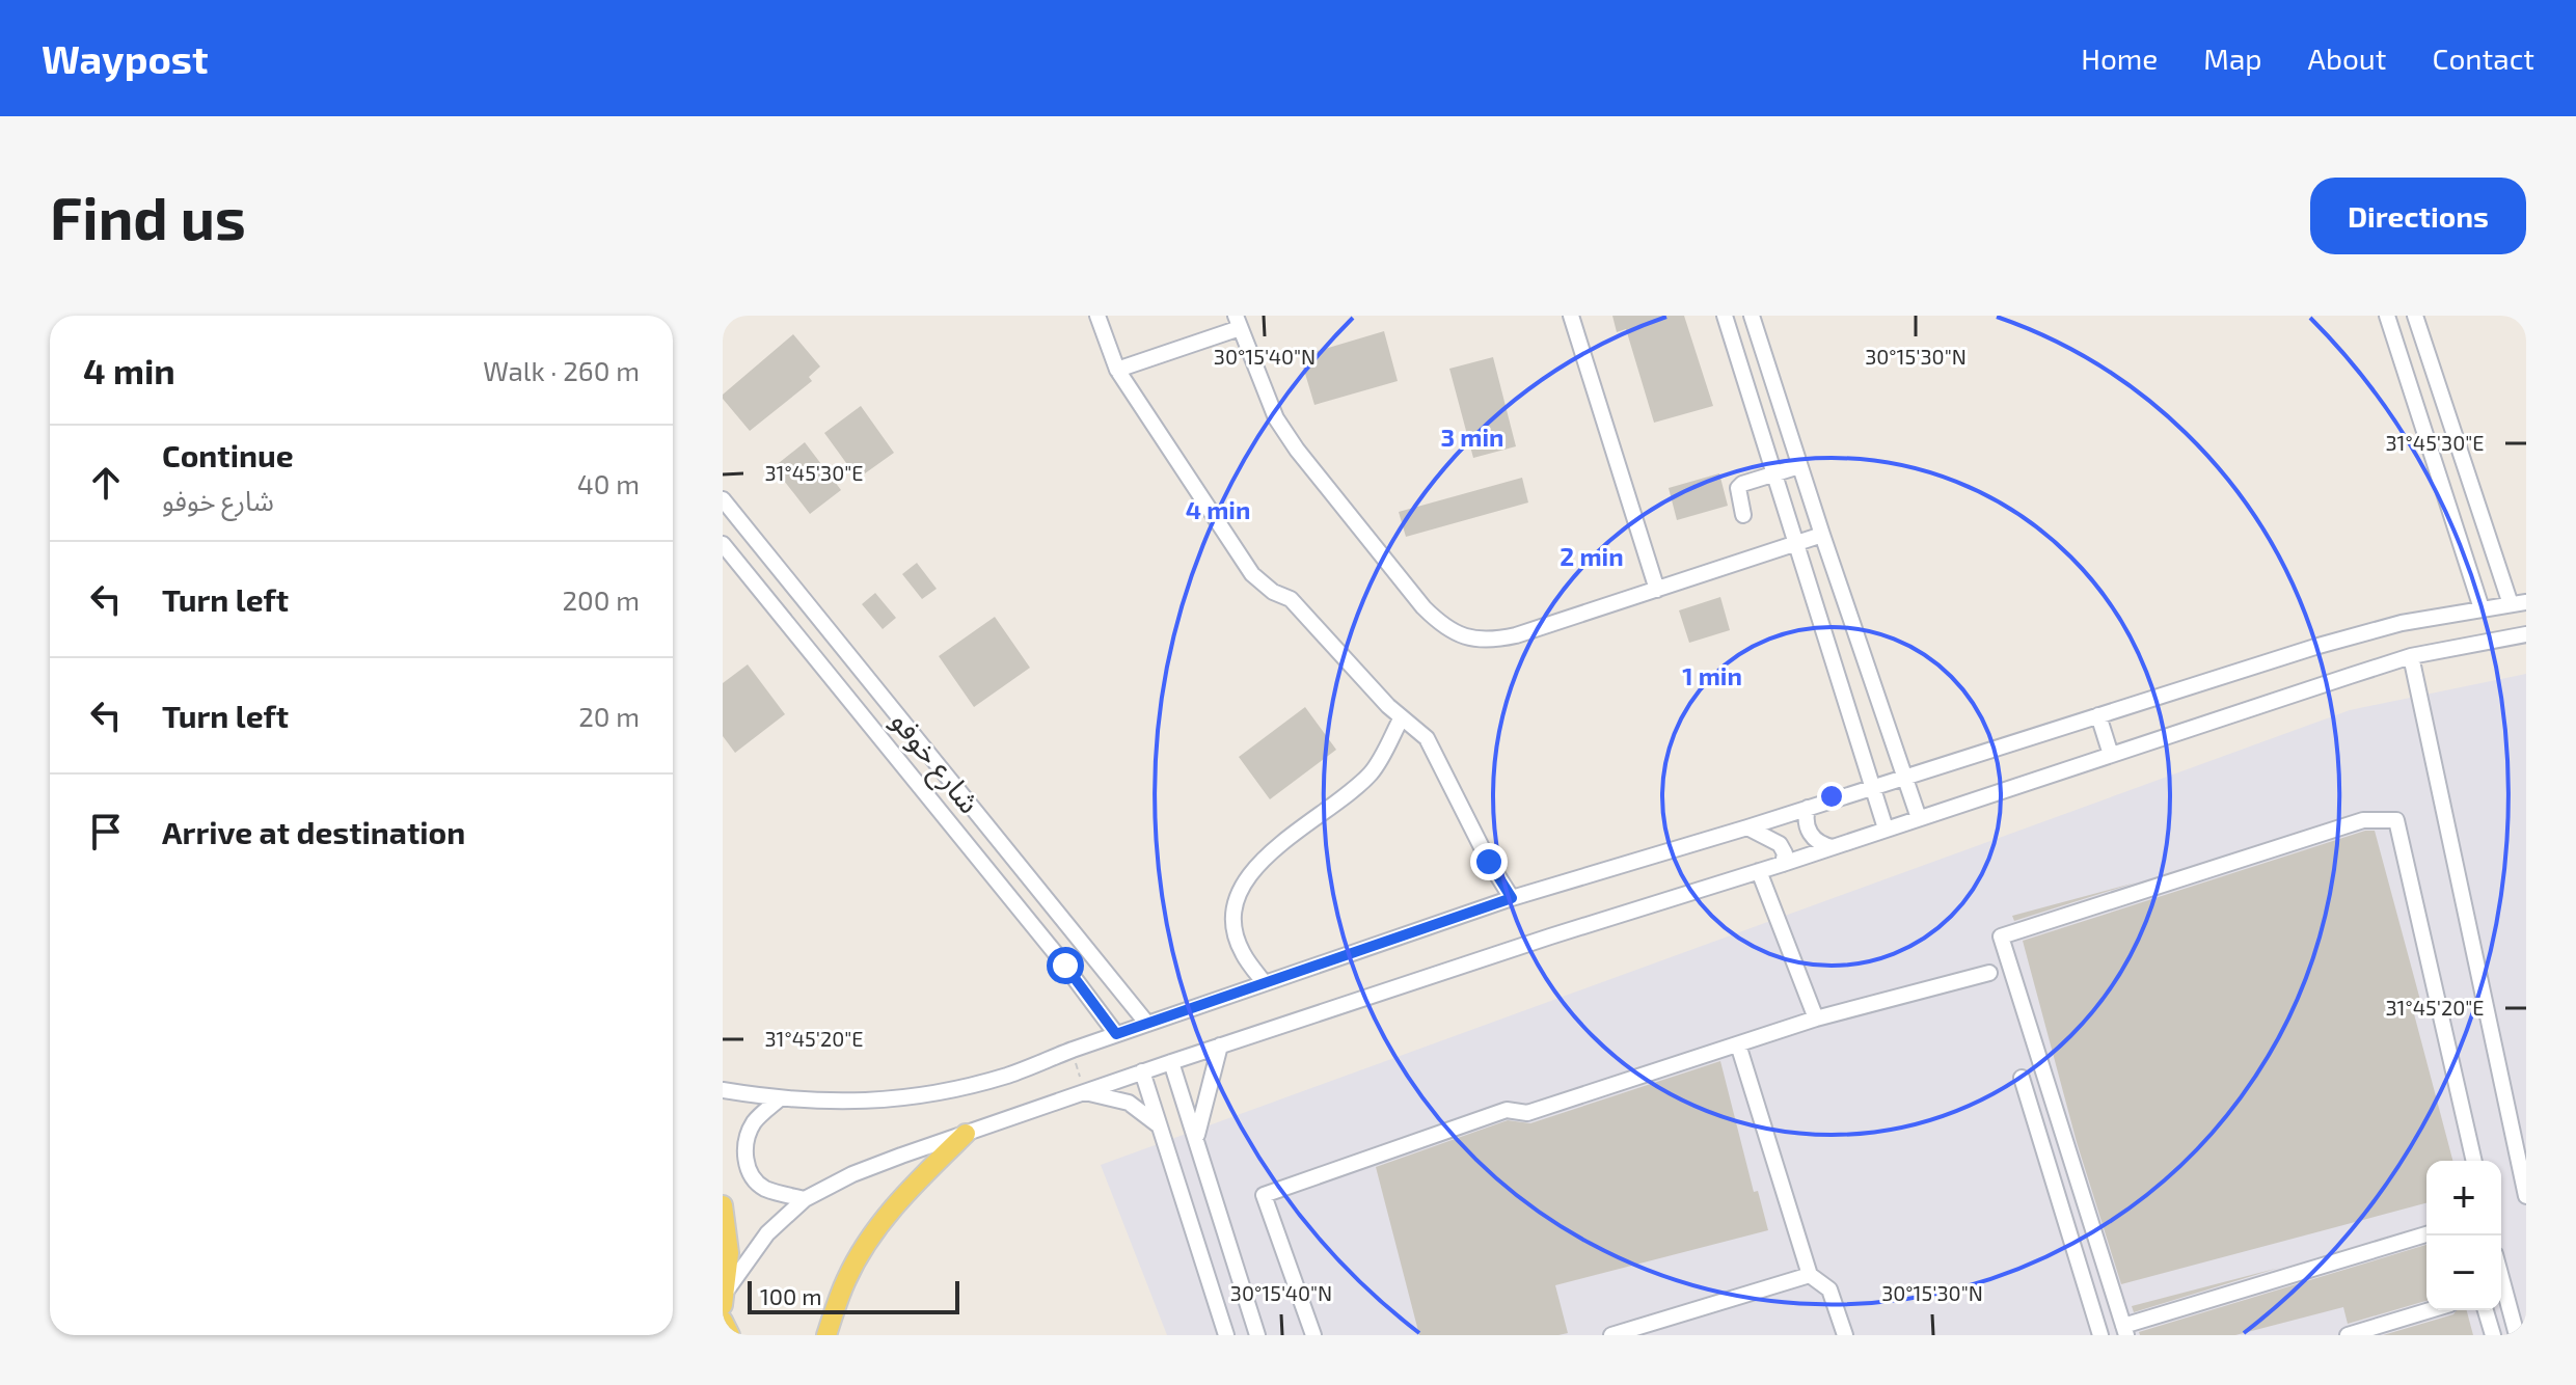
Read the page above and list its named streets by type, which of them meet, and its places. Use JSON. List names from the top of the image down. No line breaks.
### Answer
{"streets":{"street":["شارع خوفو"]},"scale_bar":"100 m","page":{"header":"Waypost","nav":["Home","Map","About","Contact"],"buttons":"Directions","title":"Find us","heading":["4 min","Walk · 260 m"],"list":[["Continue","شارع خوفو","40 m"],["Turn left","200 m"],["Turn left","20 m"],"Arrive at destination"],"map_buttons":["+","−"],"scale":"100 m"},"coordinates":["30°15'40\"N","30°15'30\"N","31°45'30\"E","31°45'20\"E"],"rings":["3 min","4 min","2 min","1 min"]}
